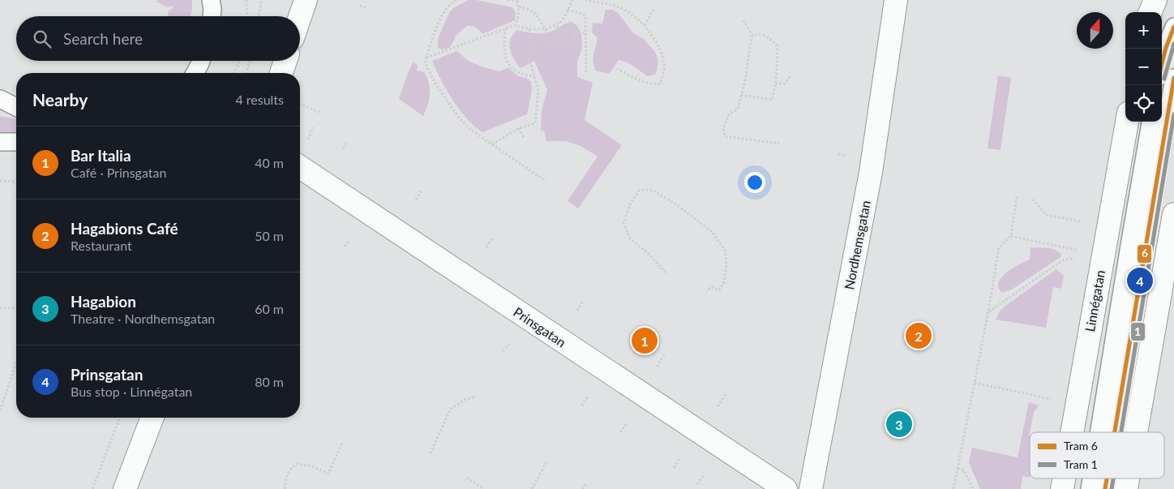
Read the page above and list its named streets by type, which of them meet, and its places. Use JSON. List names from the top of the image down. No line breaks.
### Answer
{"streets":{"street":["Nordhemsgatan","Linnégatan","Prinsgatan"]},"lines":["tram line 6","tram line 1"],"legend":["Tram 6","Tram 1"],"north":"top","page":{"map_buttons":["+","−"],"search":"Search here","heading":["Nearby","4 results"],"list":[{"mark":"1","name":"Bar Italia","note":"Café · Prinsgatan","value":"40 m"},{"mark":"2","name":"Hagabions Café","note":"Restaurant","value":"50 m"},{"mark":"3","name":"Hagabion","note":"Theatre · Nordhemsgatan","value":"60 m"},{"mark":"4","name":"Prinsgatan","note":"Bus stop · Linnégatan","value":"80 m"}],"pins":["4","2","1","3"]}}
